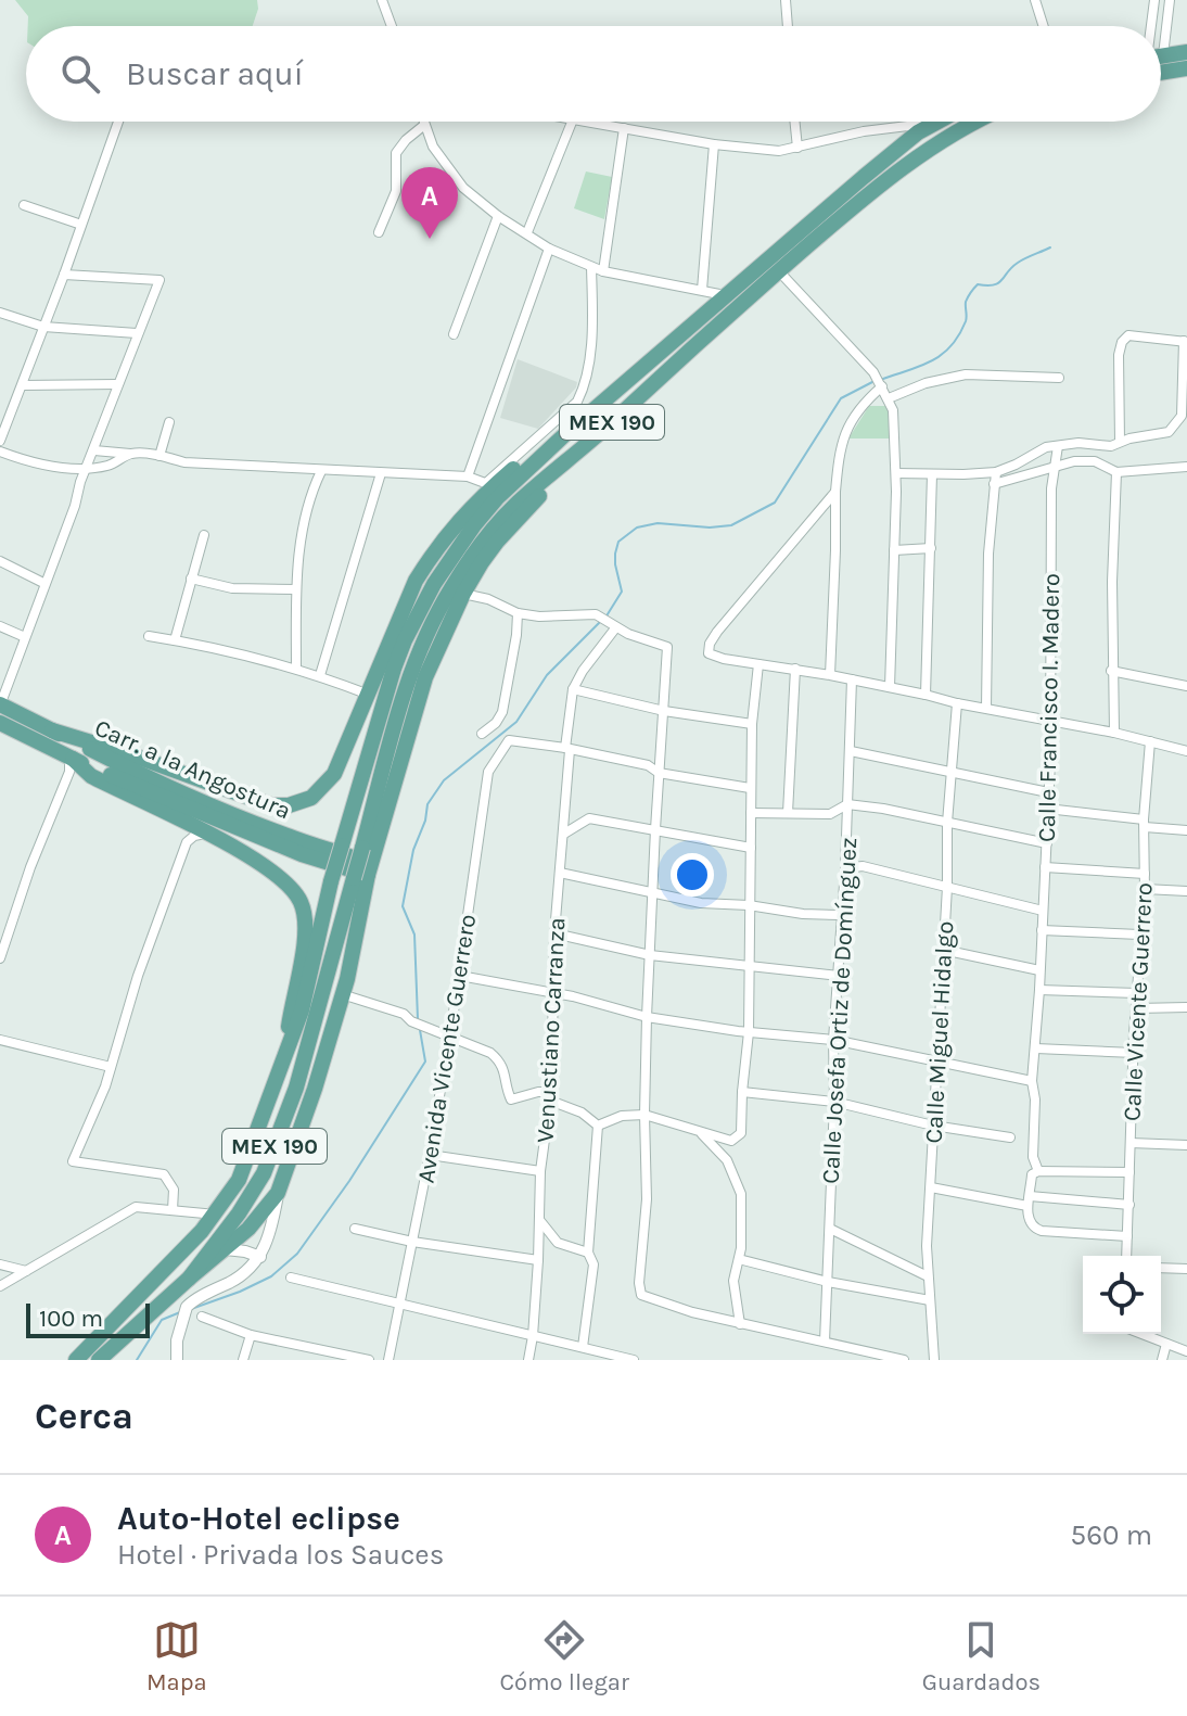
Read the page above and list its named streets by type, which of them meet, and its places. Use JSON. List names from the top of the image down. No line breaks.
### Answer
{"streets":{"main road":["MEX 190","Carr. a la Angostura"],"street":["Calle Francisco I. Madero","Calle Vicente Guerrero","Calle Josefa Ortiz de Domínguez","Venustiano Carranza","Calle Miguel Hidalgo","Avenida Vicente Guerrero"]},"crossings":[["MEX 190","Carr. a la Angostura"],["Venustiano Carranza","Avenida Vicente Guerrero"]],"scale_bar":"100 m","page":{"search":"Buscar aquí","pins":"A","scale":"100 m","heading":"Cerca","list":[{"mark":"A","name":"Auto-Hotel eclipse","note":"Hotel · Privada los Sauces","value":"560 m"}],"nav":["Mapa","Cómo llegar","Guardados"]}}
